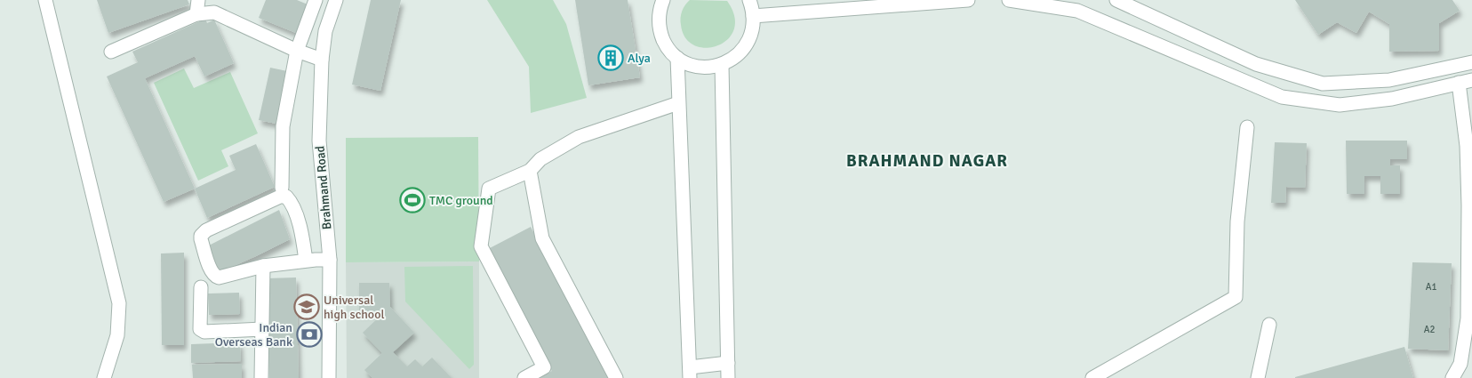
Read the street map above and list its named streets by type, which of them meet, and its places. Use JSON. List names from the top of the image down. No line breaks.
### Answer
{"streets":{"street":["Brahmand Road"]},"districts":["BRAHMAND NAGAR"],"places":{"building":["Alya"],"sports":["TMC ground"],"school or university":["Universal high school"],"bank":["Indian Overseas Bank"]},"house_numbers":["A1","A2"]}
